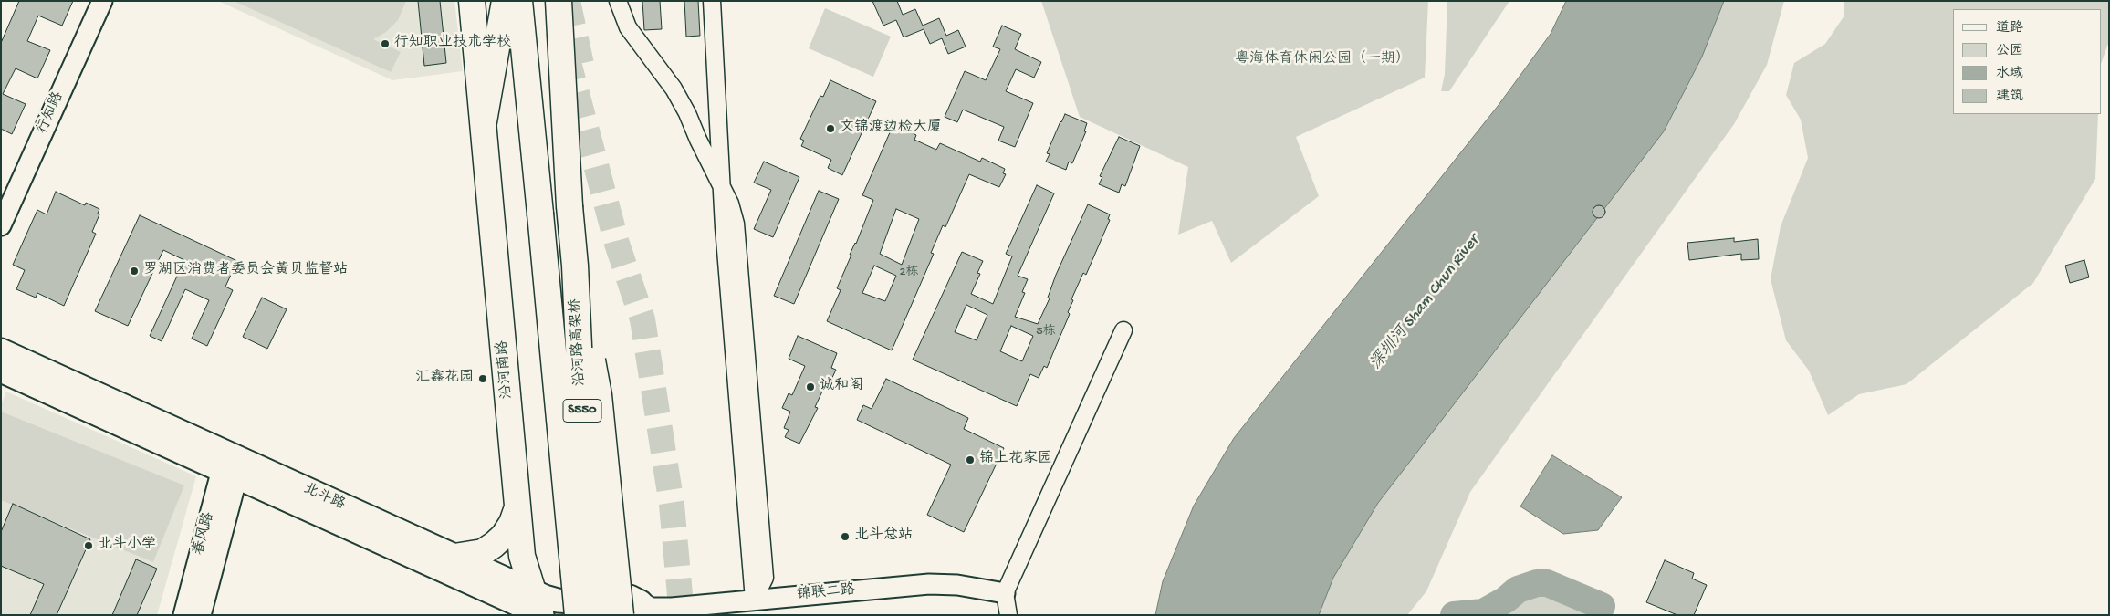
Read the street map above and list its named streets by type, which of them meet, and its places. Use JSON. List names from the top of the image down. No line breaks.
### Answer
{"streets":{"main road":["沿河路高架桥","沿河南路","S550","北斗路"],"street":["行知路","春风路","锦联二路"]},"crossings":[["沿河南路","北斗路"],["北斗路","春风路"],["北斗路","锦联二路"]],"water":["深圳河 Sham Chun River"],"parks":["粤海体育休闲公园（一期）"],"places":["行知职业技术学校","文锦渡边检大厦","罗湖区消费者委员会黄贝监督站","汇鑫花园","诚和阁","锦上花家园","北斗总站","北斗小学"],"house_numbers":["2栋","5栋"],"legend":["道路","公园","水域","建筑"]}
